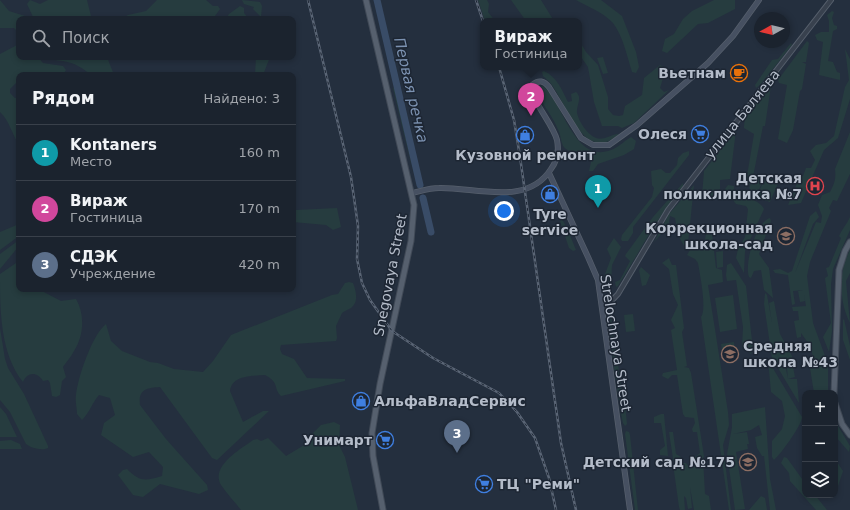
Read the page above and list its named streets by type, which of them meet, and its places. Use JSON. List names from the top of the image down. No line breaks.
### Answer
{"streets":{"main road":["Snegovaya Street","Strelochnaya Street"],"street":["улица Баляева"]},"crossings":[["улица Баляева","Strelochnaya Street"]],"water":["Первая речка"],"places":{"cafe":["Вьетнам"],"supermarket":["Олеся","Унимарт","ТЦ \"Реми\""],"shop":["Кузовной ремонт","Tyre service","АльфаВладСервис"],"hospital":["Детская поликлиника №7"],"school or university":["Коррекционная школа-сад","Средняя школа №43","Детский сад №175"]},"north":"left","page":{"search":"Поиск","popup":["Вираж","Гостиница"],"heading":["Рядом","Найдено: 3"],"pins":["2","1","3"],"list":[{"mark":"1","name":"Kontaners","note":"Место","value":"160 m"},{"mark":"2","name":"Вираж","note":"Гостиница","value":"170 m"},{"mark":"3","name":"СДЭК","note":"Учреждение","value":"420 m"}],"map_buttons":["+","−"]}}
